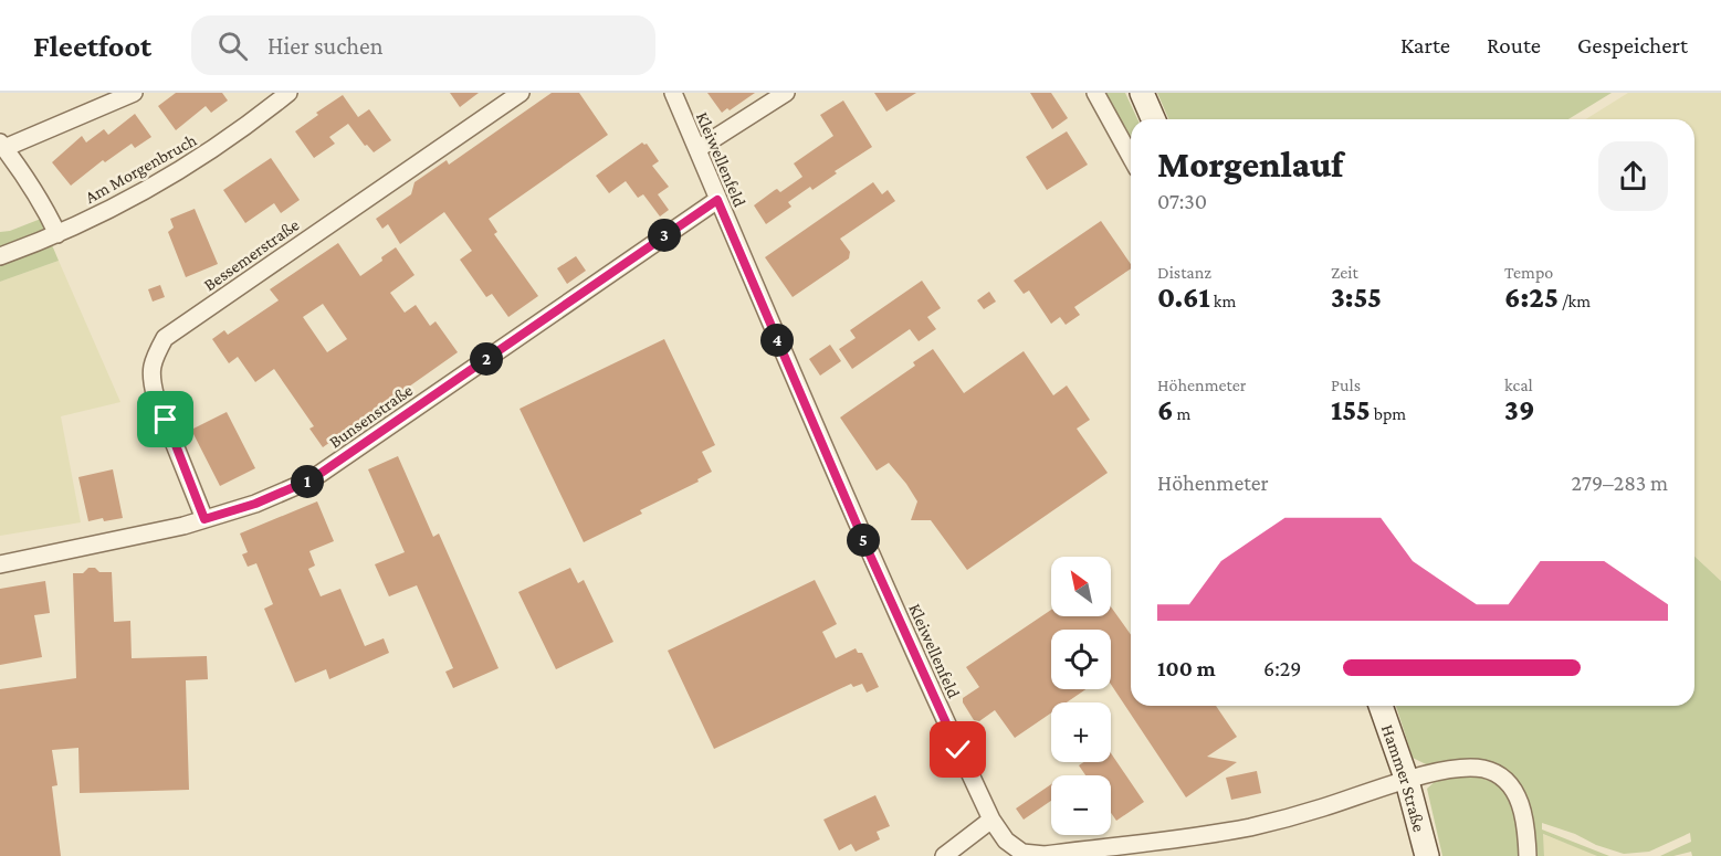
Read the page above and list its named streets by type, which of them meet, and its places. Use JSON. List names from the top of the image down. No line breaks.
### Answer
{"streets":{"main road":["Hammer Straße"],"street":["Kleiwellenfeld","Am Morgenbruch","Bessemerstraße","Bunsenstraße"]},"crossings":[["Kleiwellenfeld","Bunsenstraße"],["Kleiwellenfeld","Hammer Straße"],["Bessemerstraße","Bunsenstraße"]],"north":"top left","page":{"header":"Fleetfoot","search":"Hier suchen","nav":["Karte","Route","Gespeichert"],"heading":["Morgenlauf","07:30"],"pins":["3","4","2","1","5"],"stats":[["Distanz","0.61 km"],["Zeit","3:55"],["Tempo","6:25 /km"],["Höhenmeter","6 m"],["Puls","155 bpm"],["kcal","39"]],"chart":["Höhenmeter","279–283 m"],"map_buttons":["+","−"],"list":[{"name":"100 m","note":"6:29"}]}}
